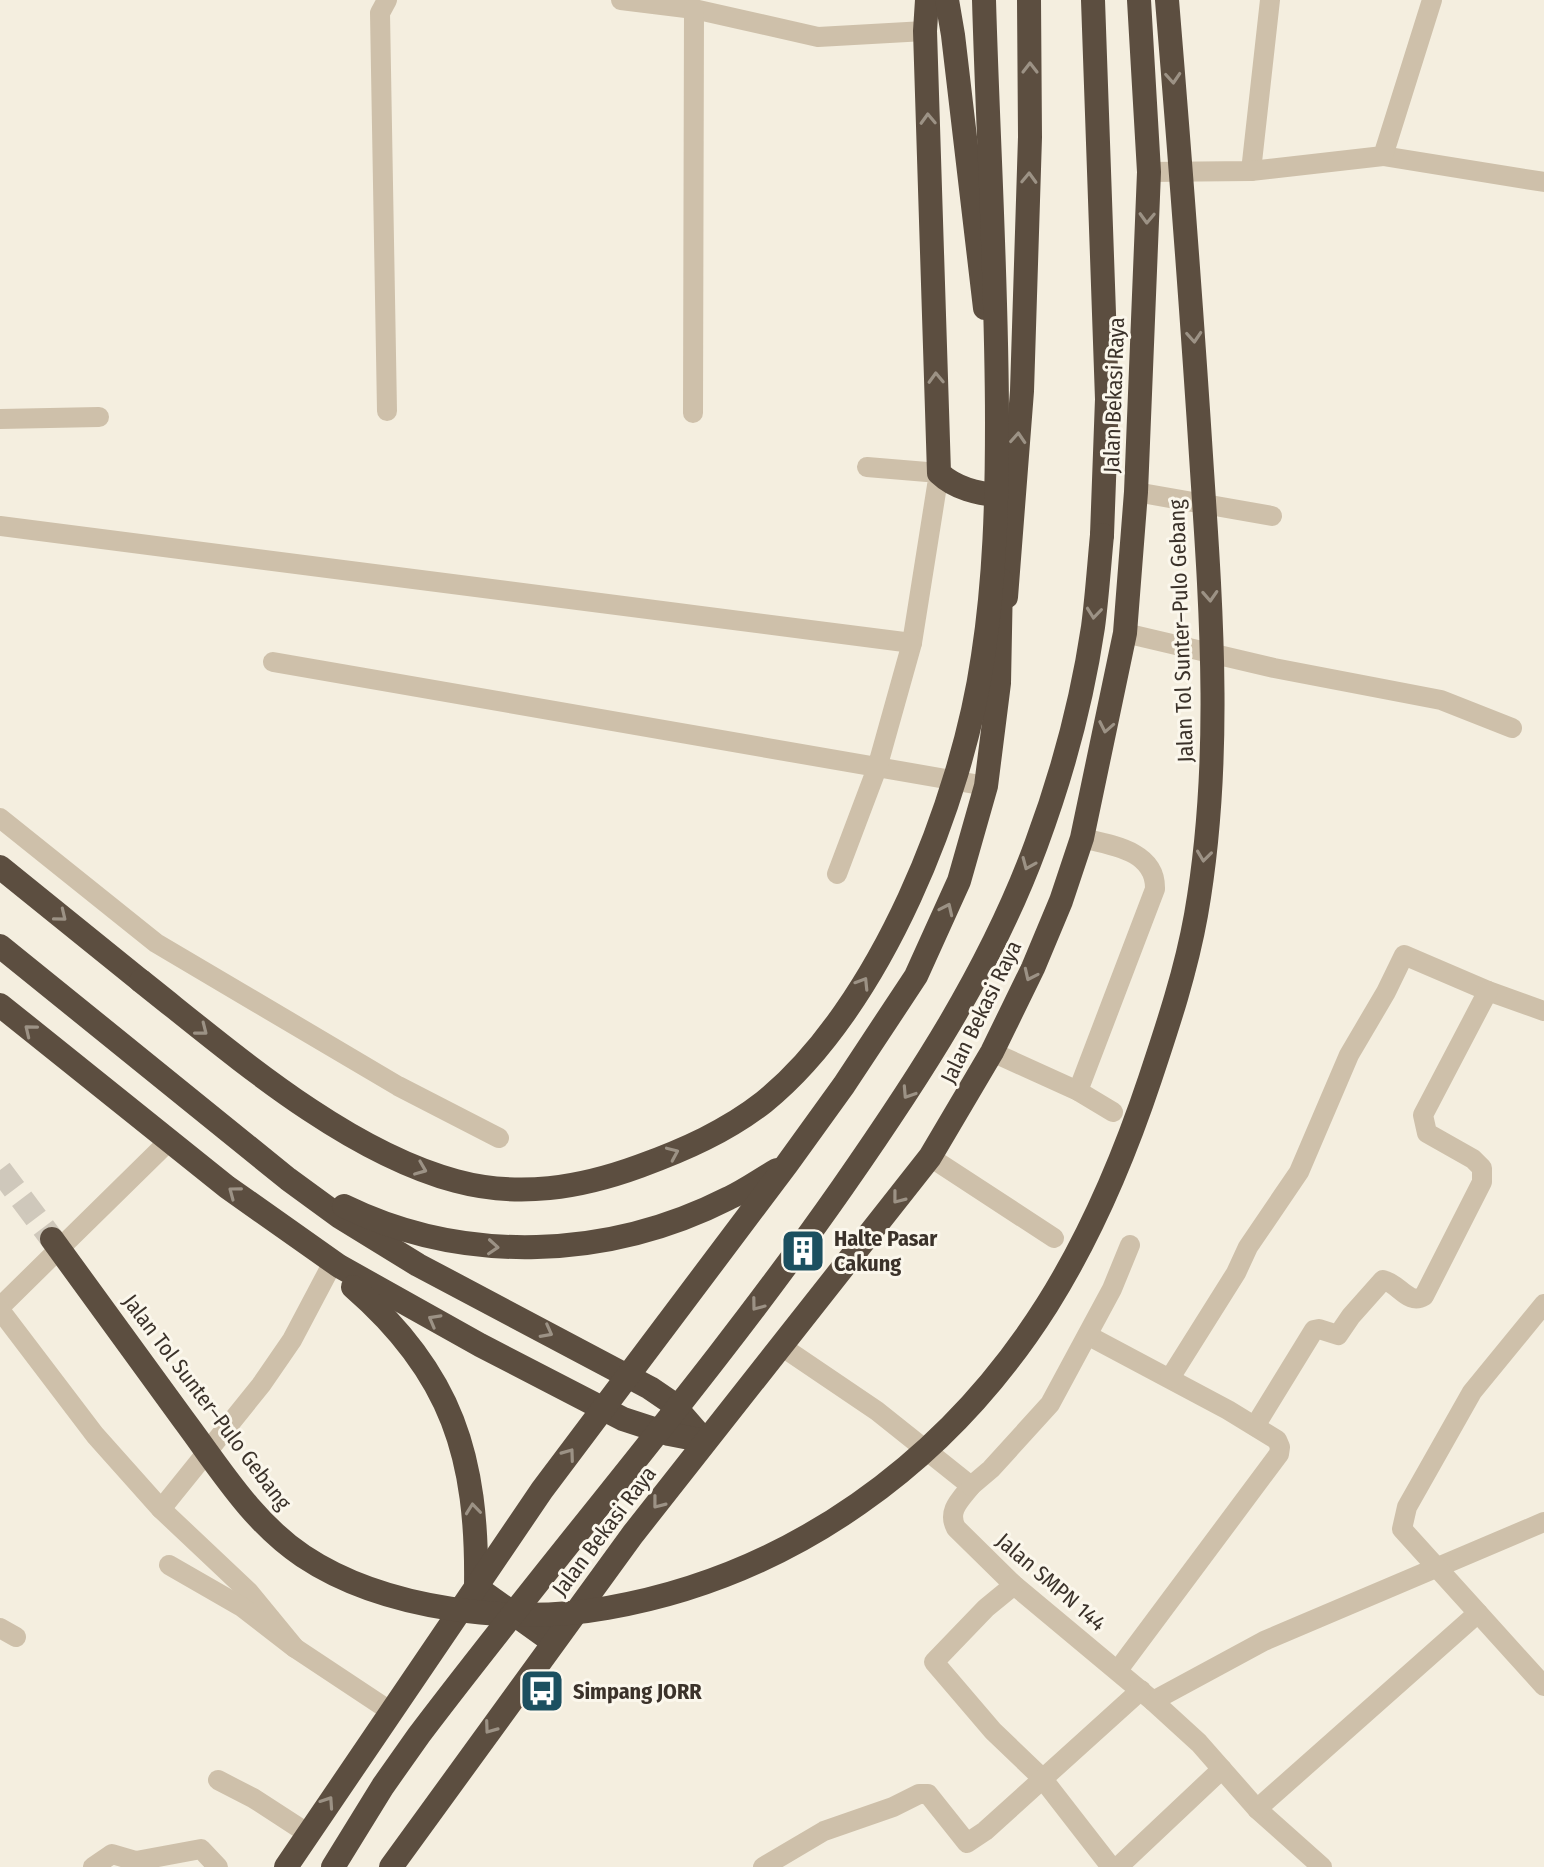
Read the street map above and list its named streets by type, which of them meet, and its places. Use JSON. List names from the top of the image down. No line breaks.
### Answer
{"streets":{"highway":["Jalan Bekasi Raya","Jalan Tol Sunter–Pulo Gebang"],"street":["Jalan SMPN 144"]},"places":{"building":["Halte Pasar Cakung"],"bus stop":["Simpang JORR"]}}
